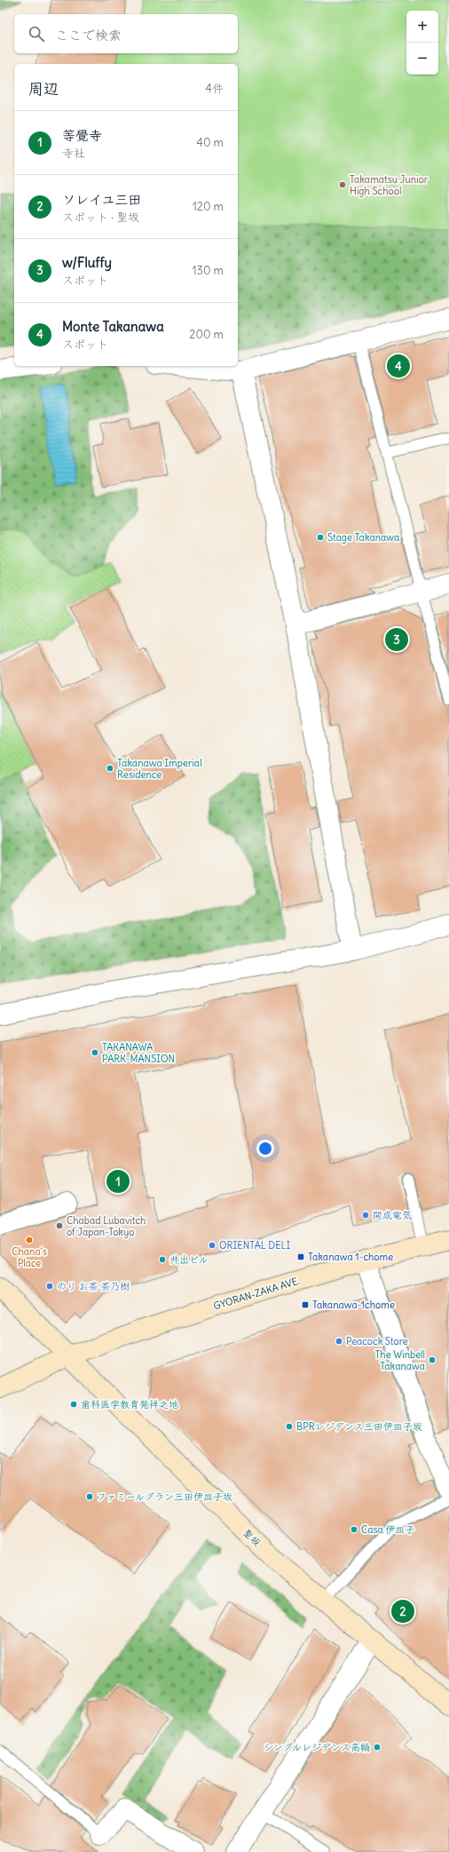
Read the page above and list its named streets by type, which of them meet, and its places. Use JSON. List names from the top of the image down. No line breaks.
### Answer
{"streets":{"street":["GYORAN-ZAKA AVE.","聖坂"]},"crossings":[["GYORAN-ZAKA AVE.","聖坂"]],"places":{"other":["Takamatsu Junior High School","Stage Takanawa","Takanawa Imperial Residence","TAKANAWA PARK-MANSION","開成電気","Chabad Lubavitch of Japan-Tokyo","Chana's Place","ORIENTAL DELI","井出ビル","のり お茶 茶乃樹","Peacock Store","The Winbell Takanawa","歯科医学教育発祥之地","BPRレジデンス三田伊皿子坂","ファミールグラン三田伊皿子坂","Casa 伊皿子","シングルレジデンス高輪"],"transit":["Takanawa 1-chome","Takanawa-1chome"]},"page":{"map_buttons":["+","−"],"search":"ここで検索","heading":["周辺","4件"],"list":[{"mark":"1","name":"等覺寺","note":"寺社","value":"40 m"},{"mark":"2","name":"ソレイユ三田","note":"スポット · 聖坂","value":"120 m"},{"mark":"3","name":"w/Fluffy","note":"スポット","value":"130 m"},{"mark":"4","name":"Monte Takanawa","note":"スポット","value":"200 m"}],"pins":["4","3","1","2"]}}
